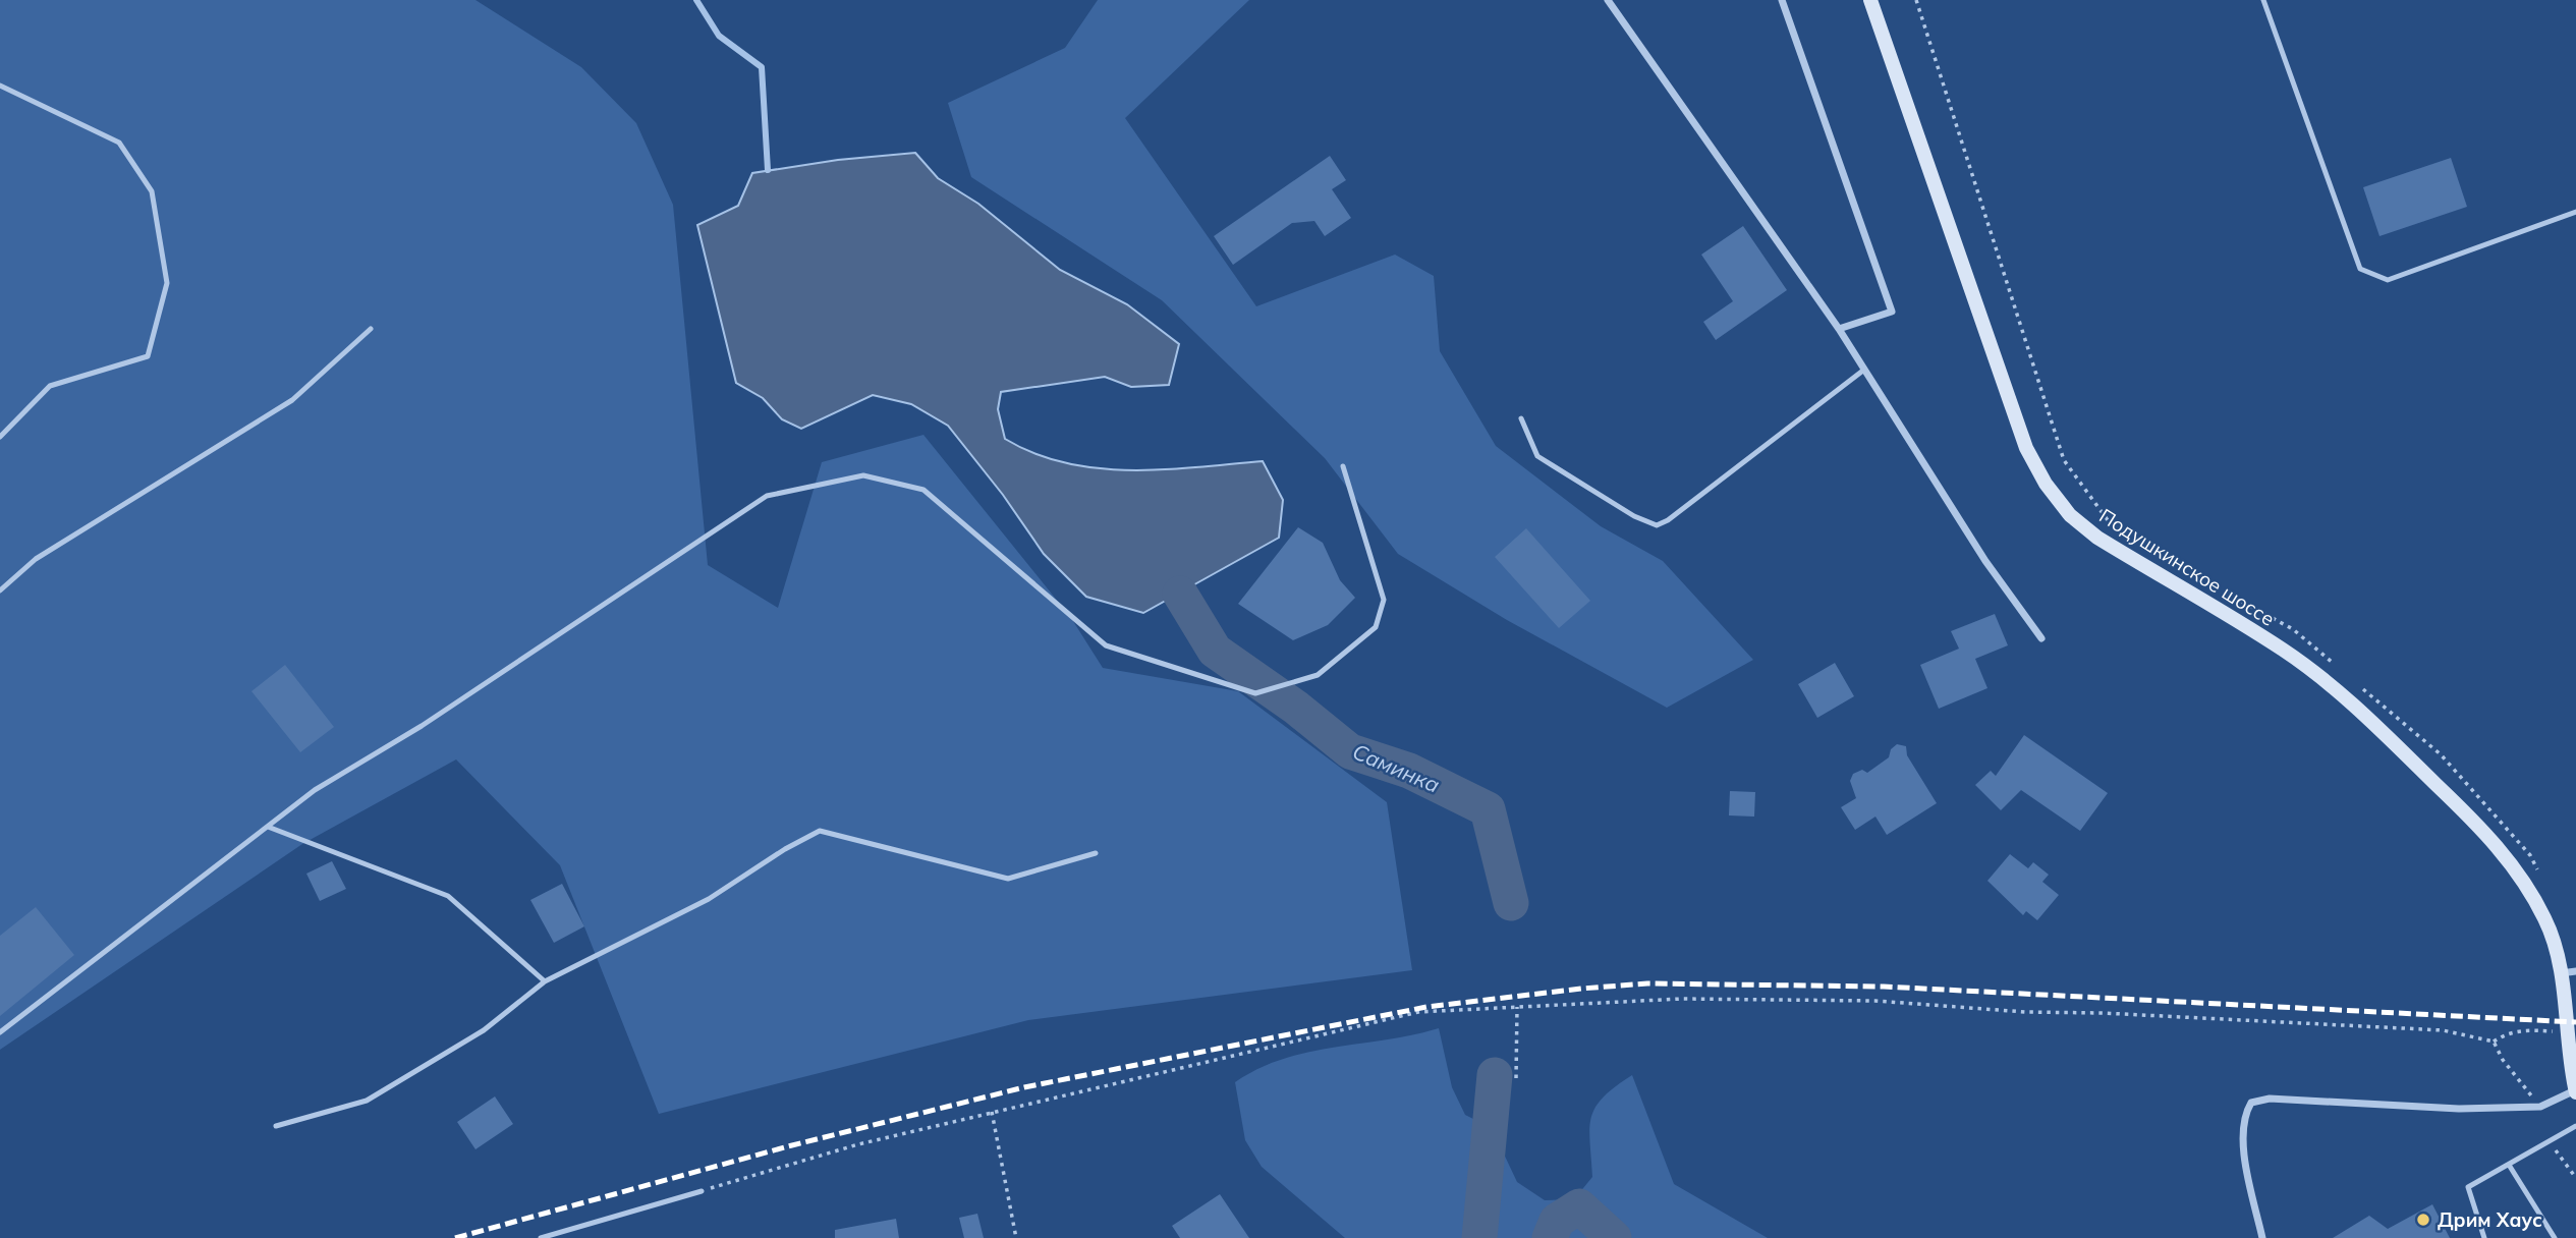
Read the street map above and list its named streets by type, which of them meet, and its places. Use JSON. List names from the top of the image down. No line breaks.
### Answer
{"streets":{"main road":["Подушкинское шоссе"]},"water":["Саминка"],"places":["Дрим Хаус"]}
